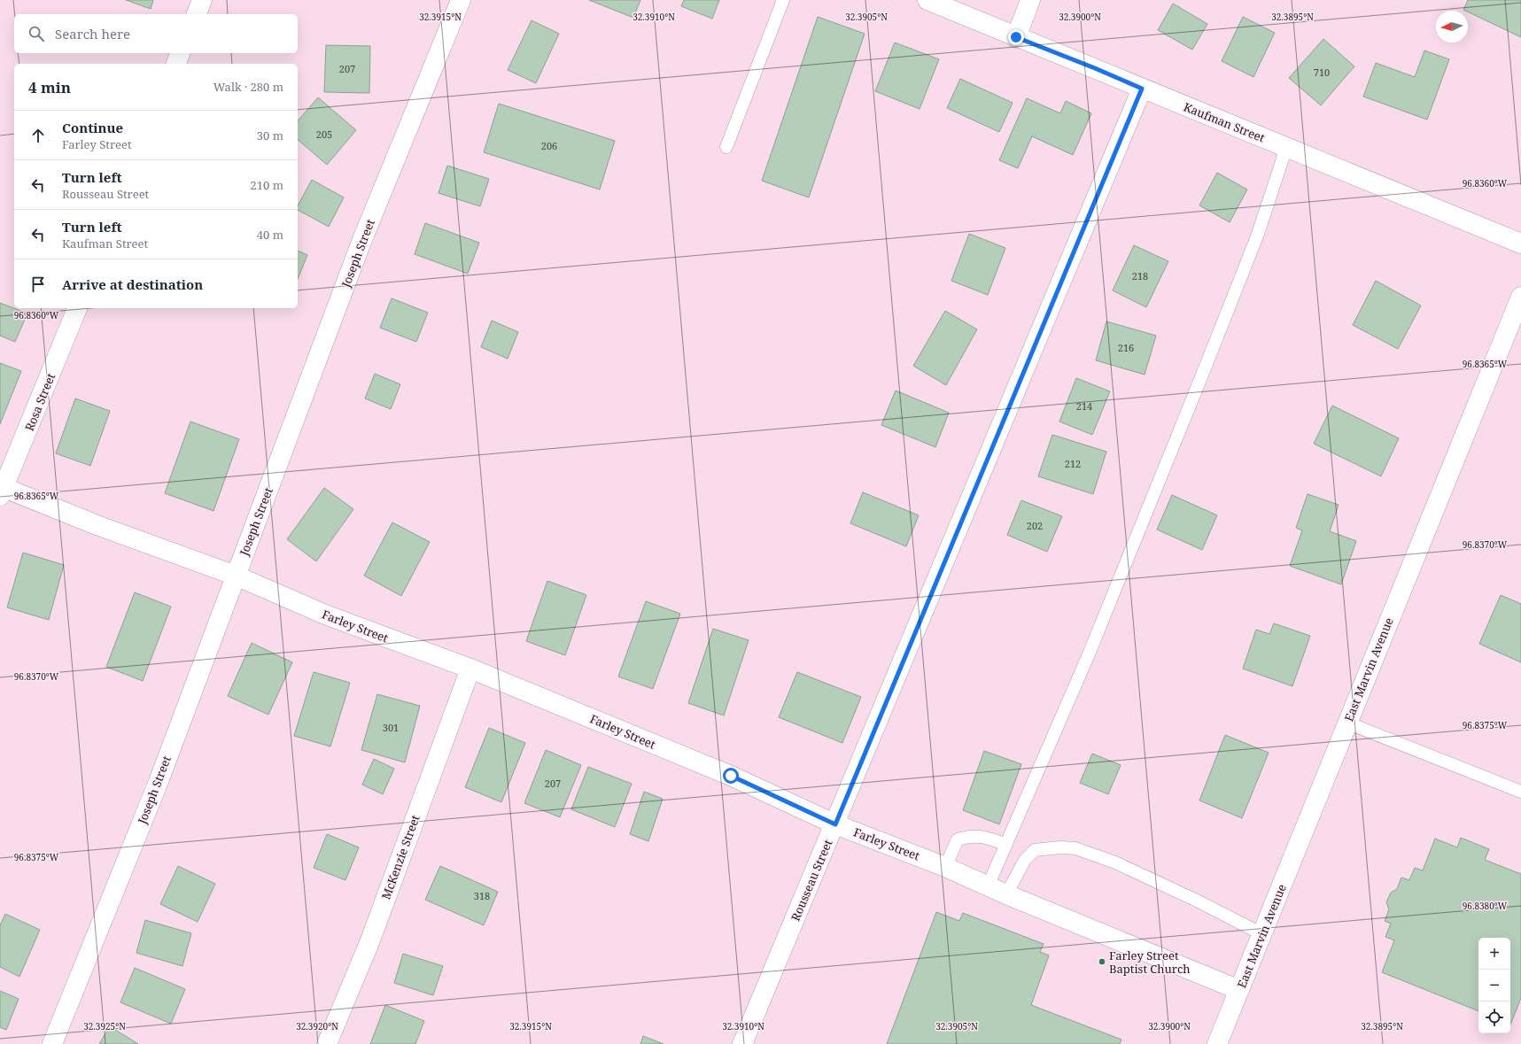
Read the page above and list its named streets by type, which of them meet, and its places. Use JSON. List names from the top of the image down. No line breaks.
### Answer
{"streets":{"street":["Kaufman Street","Joseph Street","Rosa Street","Farley Street","East Marvin Avenue","McKenzie Street","Rousseau Street"]},"crossings":[["Kaufman Street","Rousseau Street"],["Joseph Street","Farley Street"],["Rosa Street","Farley Street"],["Farley Street","East Marvin Avenue"],["Farley Street","McKenzie Street"],["Farley Street","Rousseau Street"]],"places":["Farley Street Baptist Church"],"house_numbers":["207","710","205","206","218","216","214","212","202","301","207","318"],"north":"left","page":{"search":"Search here","heading":["4 min","Walk · 280 m"],"list":[["Continue","Farley Street","30 m"],["Turn left","Rousseau Street","210 m"],["Turn left","Kaufman Street","40 m"],"Arrive at destination"],"map_buttons":["+","−"]},"coordinates":["32.3915°N","32.3910°N","32.3905°N","32.3900°N","32.3895°N","96.8360°W","96.8365°W","96.8370°W","96.8375°W","96.8380°W","32.3925°N","32.3920°N"]}
